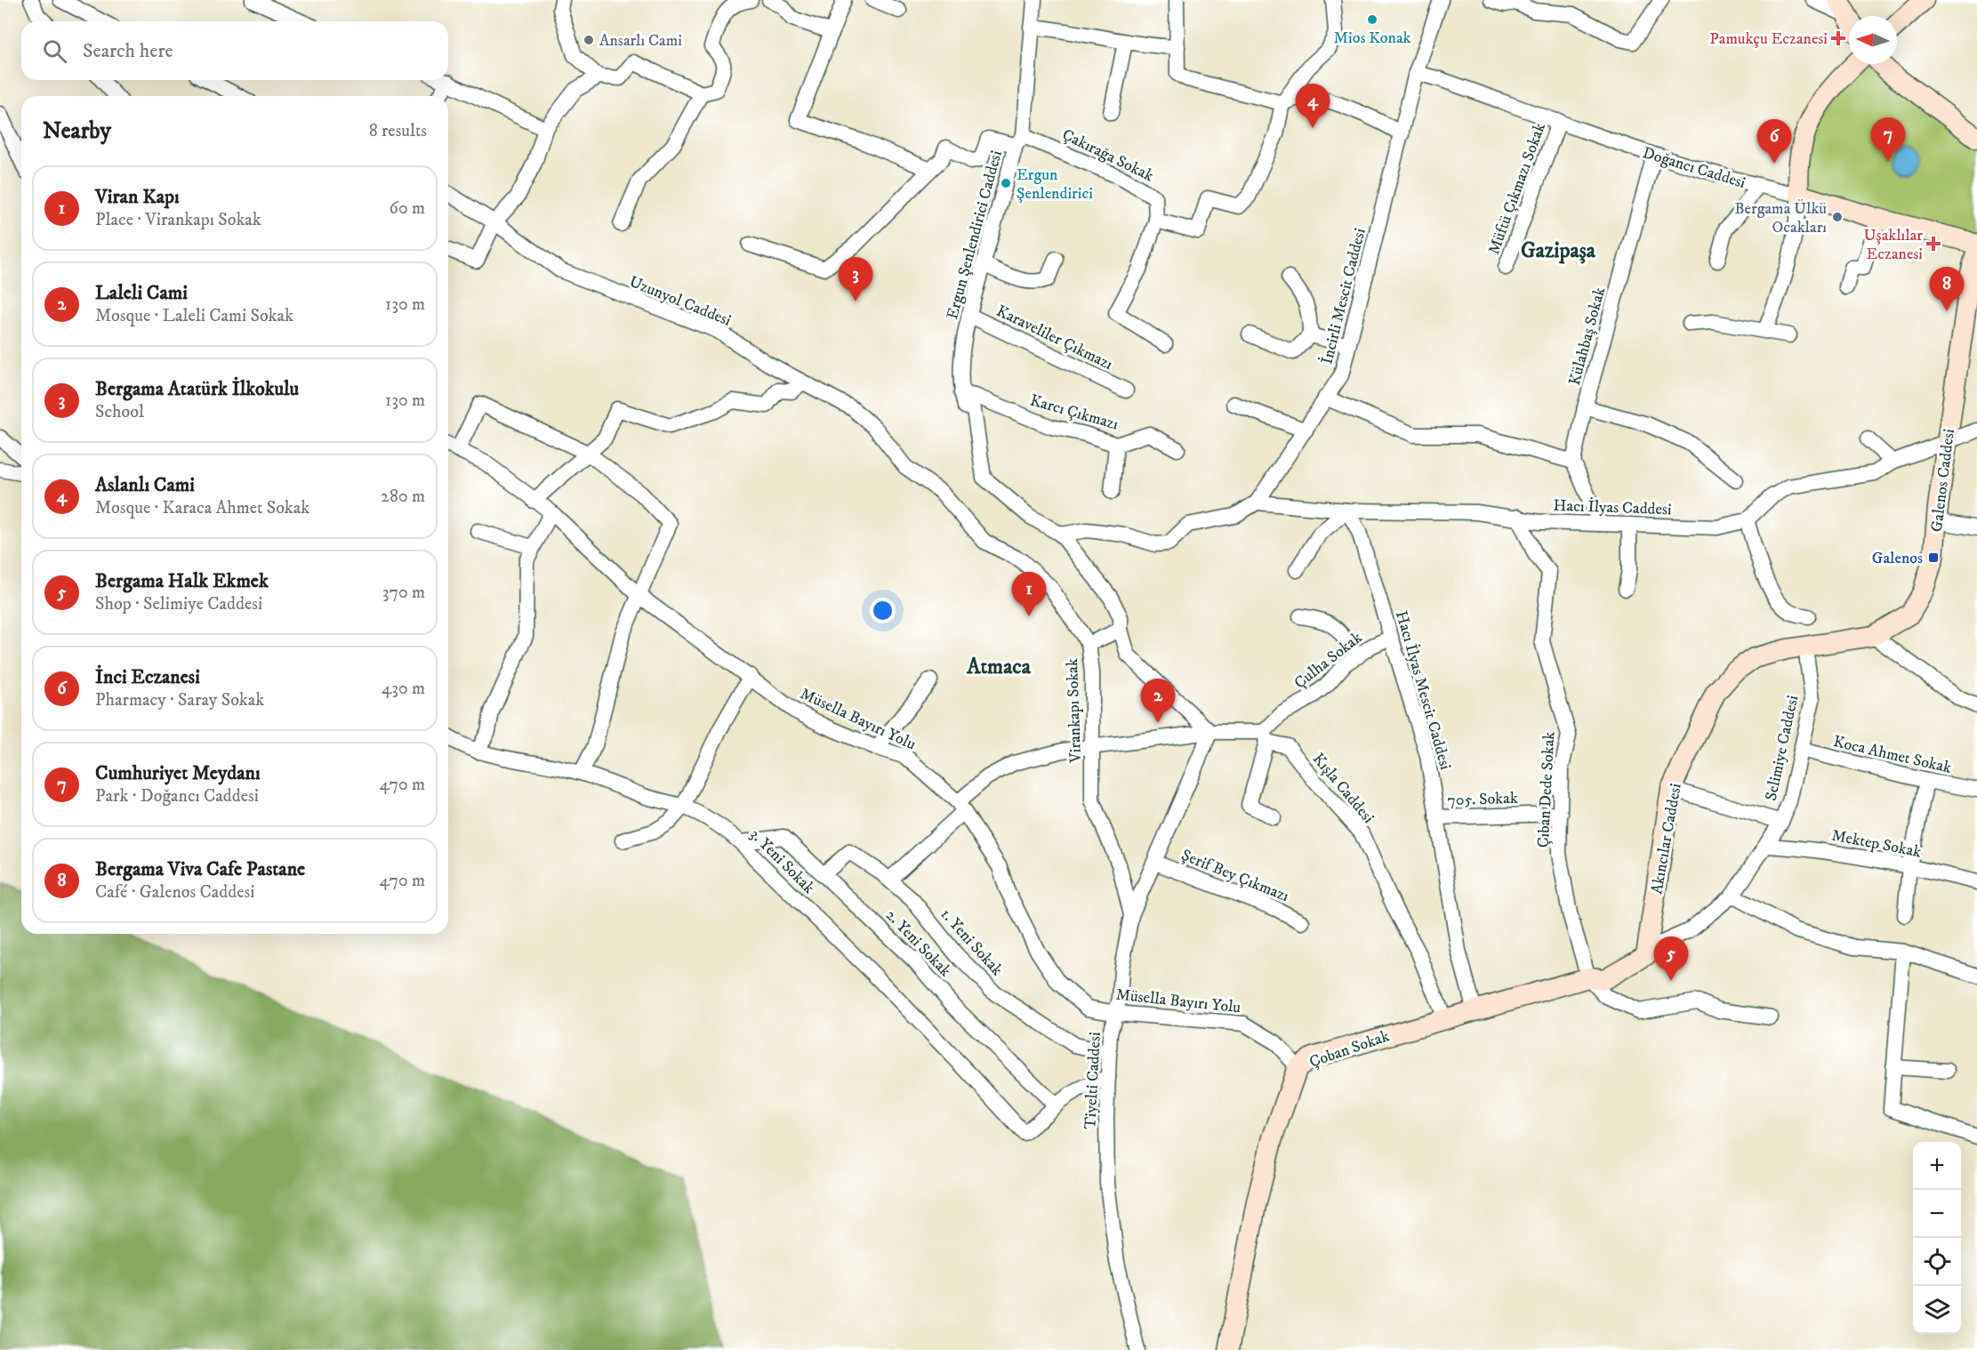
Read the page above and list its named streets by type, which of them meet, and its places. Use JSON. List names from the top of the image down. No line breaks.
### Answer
{"streets":{"main road":["Doğancı Caddesi","Galenos Caddesi","Akıncılar Caddesi","Çoban Sokak"],"street":["Çakırağa Sokak","Müftü Çıkmazı Sokak","Ergun Şenlendirici Caddesi","İncirli Mescit Caddesi","Uzunyol Caddesi","Külahbaş Sokak","Karaveliler Çıkmazı","Karcı Çıkmazı","Hacı İlyas Caddesi","Çulha Sokak","Hacı İlyas Mescit Caddesi","Virankapı Sokak","Müsella Bayırı Yolu","Selimiye Caddesi","Koca Ahmet Sokak","Kışla Caddesi","Çıban Dede Sokak","705. Sokak","Mektep Sokak","3. Yeni Sokak","Şerif Bey Çıkmazı","1. Yeni Sokak","2. Yeni Sokak","Tiyelti Caddesi"]},"crossings":[["Çakırağa Sokak","Ergun Şenlendirici Caddesi"],["Doğancı Caddesi","Müftü Çıkmazı Sokak"],["Doğancı Caddesi","İncirli Mescit Caddesi"],["Doğancı Caddesi","Külahbaş Sokak"],["Doğancı Caddesi","Galenos Caddesi"],["Ergun Şenlendirici Caddesi","Karaveliler Çıkmazı"],["Ergun Şenlendirici Caddesi","Karcı Çıkmazı"],["İncirli Mescit Caddesi","Hacı İlyas Caddesi"],["Uzunyol Caddesi","Virankapı Sokak"],["Galenos Caddesi","Selimiye Caddesi"],["Galenos Caddesi","Akıncılar Caddesi"],["Hacı İlyas Caddesi","Hacı İlyas Mescit Caddesi"],["Hacı İlyas Caddesi","Çıban Dede Sokak"],["Çulha Sokak","Hacı İlyas Mescit Caddesi"],["Çulha Sokak","Kışla Caddesi"],["Hacı İlyas Mescit Caddesi","705. Sokak"],["Hacı İlyas Mescit Caddesi","Çoban Sokak"],["Virankapı Sokak","Kışla Caddesi"],["Virankapı Sokak","Tiyelti Caddesi"],["Müsella Bayırı Yolu","Kışla Caddesi"],["Müsella Bayırı Yolu","Çoban Sokak"],["Müsella Bayırı Yolu","Tiyelti Caddesi"],["Selimiye Caddesi","Koca Ahmet Sokak"],["Selimiye Caddesi","Akıncılar Caddesi"],["Selimiye Caddesi","Mektep Sokak"],["Kışla Caddesi","1. Yeni Sokak"],["Kışla Caddesi","Çoban Sokak"],["Kışla Caddesi","Tiyelti Caddesi"],["Çıban Dede Sokak","705. Sokak"],["Çıban Dede Sokak","Çoban Sokak"],["3. Yeni Sokak","2. Yeni Sokak"],["Şerif Bey Çıkmazı","Tiyelti Caddesi"],["1. Yeni Sokak","2. Yeni Sokak"],["1. Yeni Sokak","Tiyelti Caddesi"]],"districts":["Gazipaşa","Atmaca"],"places":{"other":["Mios Konak","Ansarlı Cami","Ergun Şenlendirici","Bergama Ülkü Ocakları"],"health":["Pamukçu Eczanesi","Uşaklılar Eczanesi"],"transit":["Galenos"]},"north":"left","page":{"search":"Search here","pins":["4","7","6","3","8","1","2","5"],"heading":["Nearby","8 results"],"list":[{"mark":"1","name":"Viran Kapı","note":"Place · Virankapı Sokak","value":"60 m"},{"mark":"2","name":"Laleli Cami","note":"Mosque · Laleli Cami Sokak","value":"130 m"},{"mark":"3","name":"Bergama Atatürk İlkokulu","note":"School","value":"130 m"},{"mark":"4","name":"Aslanlı Cami","note":"Mosque · Karaca Ahmet Sokak","value":"280 m"},{"mark":"5","name":"Bergama Halk Ekmek","note":"Shop · Selimiye Caddesi","value":"370 m"},{"mark":"6","name":"İnci Eczanesi","note":"Pharmacy · Saray Sokak","value":"430 m"},{"mark":"7","name":"Cumhuriyet Meydanı","note":"Park · Doğancı Caddesi","value":"470 m"},{"mark":"8","name":"Bergama Viva Cafe Pastane","note":"Café · Galenos Caddesi","value":"470 m"}],"map_buttons":["+","−"]}}
